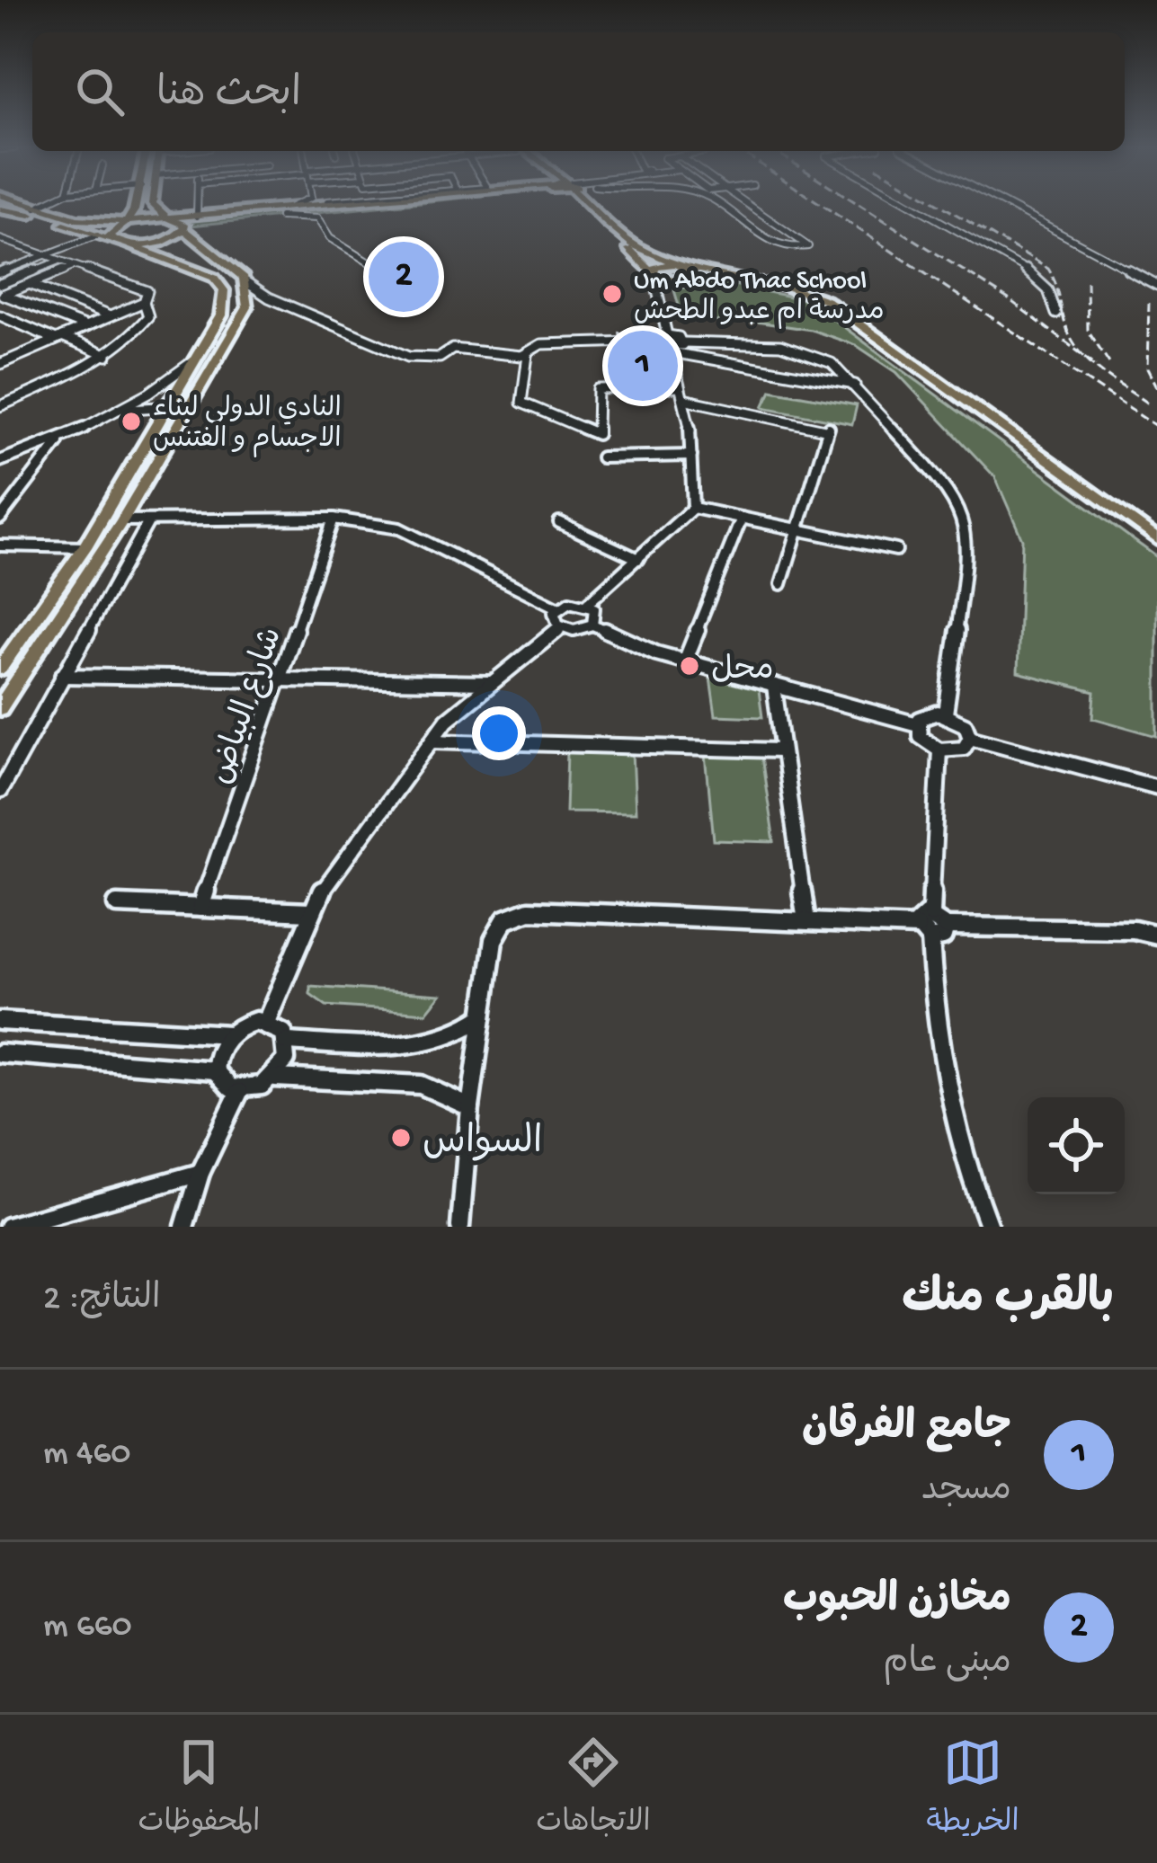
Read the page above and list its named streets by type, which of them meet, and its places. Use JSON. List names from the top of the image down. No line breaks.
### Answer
{"streets":{"street":["شارع البياض"]},"places":["Um Abdo Thac School مدرسة ام عبدو الطحش","النادي الدولي لبناء الاجسام و الفتنس","محل","السواس"],"page":{"search":"ابحث هنا","pins":["2","1"],"heading":["بالقرب منك","النتائج: 2"],"list":[{"mark":"1","name":"جامع الفرقان","note":"مسجد","value":"460 m"},{"mark":"2","name":"مخازن الحبوب","note":"مبنى عام","value":"660 m"}],"nav":["الخريطة","الاتجاهات","المحفوظات"]}}
